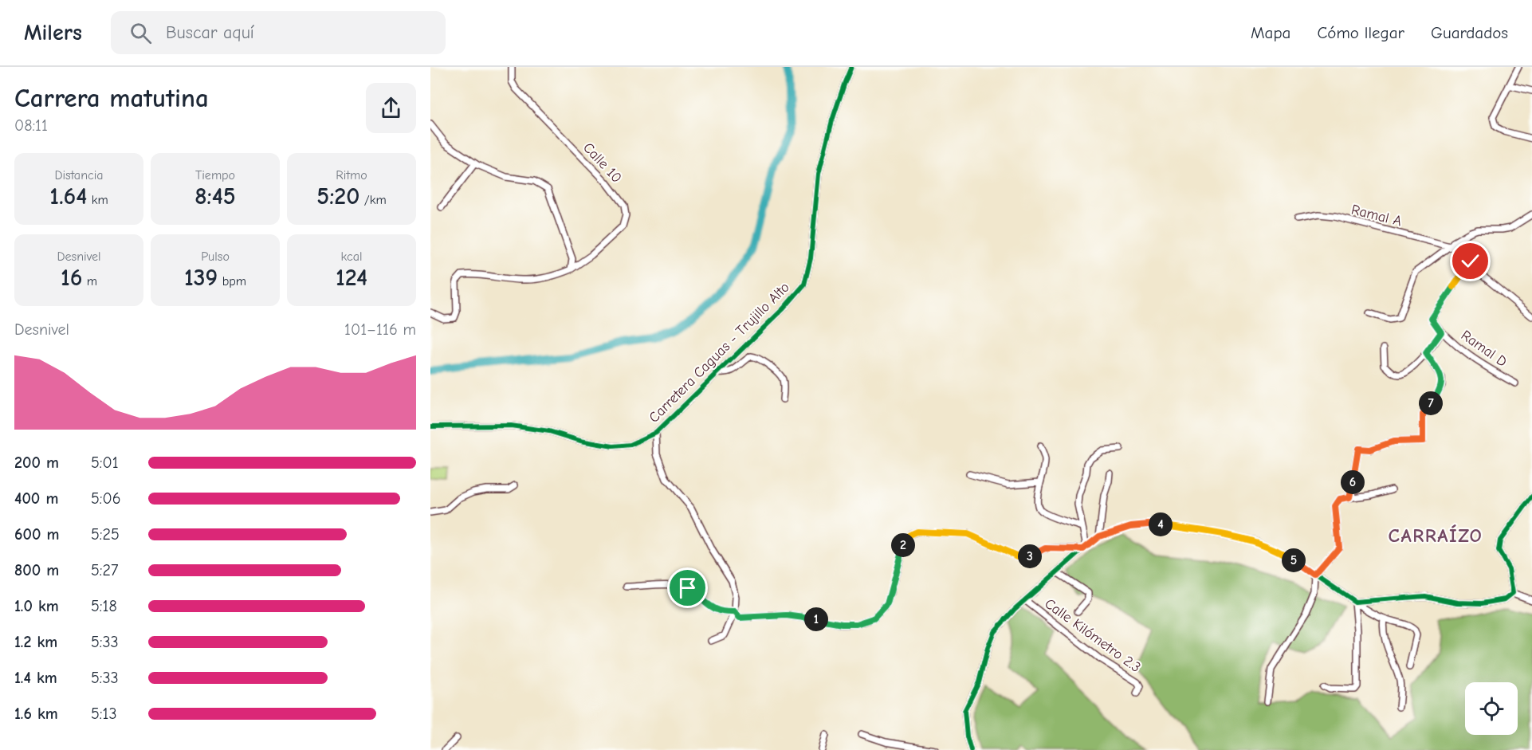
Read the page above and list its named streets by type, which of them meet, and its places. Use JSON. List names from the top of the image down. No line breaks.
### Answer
{"streets":{"street":["Calle 10","Ramal A","Ramal D","Carretera Caguas - Trujillo Alto","Calle Kilómetro 2.3"]},"crossings":[["Ramal A","Ramal D"]],"districts":["CARRAÍZO"],"page":{"header":"Milers","search":"Buscar aquí","nav":["Mapa","Cómo llegar","Guardados"],"heading":["Carrera matutina","08:11"],"stats":[["Distancia","1.64 km"],["Tiempo","8:45"],["Ritmo","5:20 /km"],["Desnivel","16 m"],["Pulso","139 bpm"],["kcal","124"]],"chart":["Desnivel","101–116 m"],"pins":["7","6","4","2","3","5","1"],"list":[{"name":"200 m","note":"5:01"},{"name":"400 m","note":"5:06"},{"name":"600 m","note":"5:25"},{"name":"800 m","note":"5:27"},{"name":"1.0 km","note":"5:18"},{"name":"1.2 km","note":"5:33"},{"name":"1.4 km","note":"5:33"},{"name":"1.6 km","note":"5:13"}]}}
